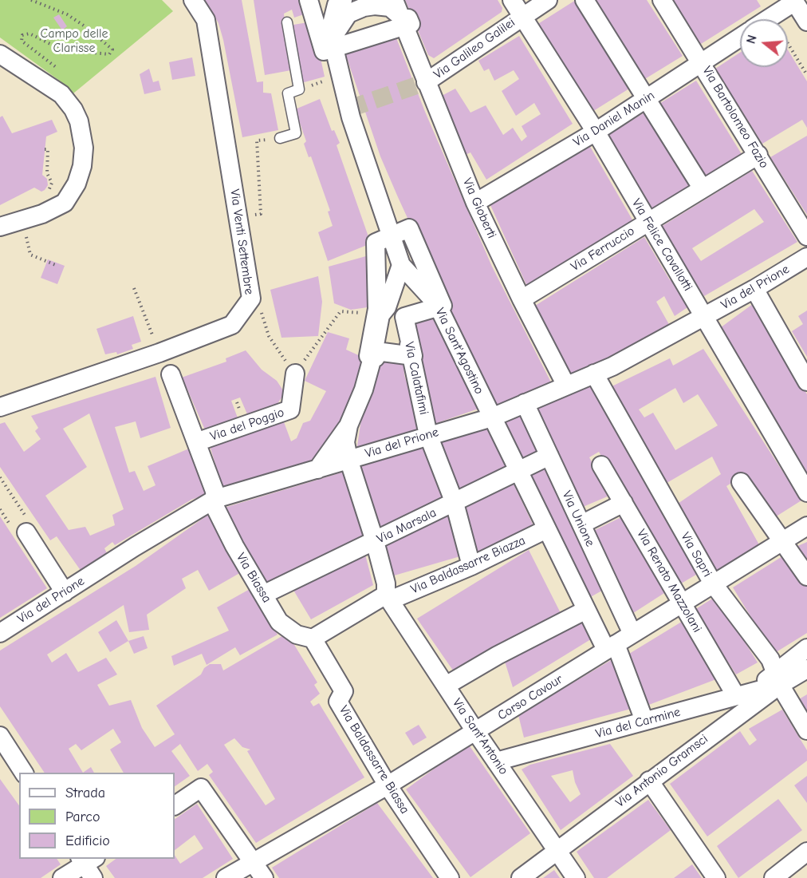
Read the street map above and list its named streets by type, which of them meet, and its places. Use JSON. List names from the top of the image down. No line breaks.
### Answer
{"streets":{"street":["Via Galileo Galilei","Via Bartolomeo Fazio","Via Daniel Manin","Via Gioberti","Via Venti Settembre","Via Felice Cavallotti","Via Ferruccio","Via del Prione","Via Sant'Agostino","Via Calatafimi","Via del Poggio","Via Unione","Via Marsala","Via Sapri","Via Baldassarre Biazza","Via Biassa","Via Renato Mazzolani","Corso Cavour","Via del Carmine","Via Sant'Antonio","Via Baldassarre Biassa","Via Antonio Gramsci"]},"crossings":[["Via Galileo Galilei","Via Gioberti"],["Via Galileo Galilei","Via Felice Cavallotti"],["Via Bartolomeo Fazio","Via Daniel Manin"],["Via Bartolomeo Fazio","Via Ferruccio"],["Via Daniel Manin","Via Gioberti"],["Via Daniel Manin","Via Felice Cavallotti"],["Via Gioberti","Via Ferruccio"],["Via Gioberti","Via del Prione"],["Via Felice Cavallotti","Via Ferruccio"],["Via Felice Cavallotti","Via del Prione"],["Via del Prione","Via Sant'Agostino"],["Via del Prione","Via Calatafimi"],["Via del Prione","Via Unione"],["Via del Prione","Via Sapri"],["Via del Prione","Via Biassa"],["Via Sant'Agostino","Via Marsala"],["Via Sant'Agostino","Via Baldassarre Biazza"],["Via Sant'Agostino","Corso Cavour"],["Via Sant'Agostino","Via del Carmine"],["Via Calatafimi","Via Marsala"],["Via Calatafimi","Via Baldassarre Biazza"],["Via del Poggio","Via Biassa"],["Via Unione","Via Marsala"],["Via Unione","Corso Cavour"],["Via Marsala","Via Biassa"],["Via Sapri","Corso Cavour"],["Via Sapri","Via del Carmine"],["Via Sapri","Via Antonio Gramsci"],["Via Baldassarre Biazza","Via Sant'Antonio"],["Via Biassa","Via Baldassarre Biassa"],["Via Renato Mazzolani","Corso Cavour"],["Via Renato Mazzolani","Via del Carmine"],["Corso Cavour","Via Sant'Antonio"],["Corso Cavour","Via Baldassarre Biassa"],["Via del Carmine","Via Sant'Antonio"],["Via del Carmine","Via Antonio Gramsci"],["Via Sant'Antonio","Via Antonio Gramsci"]],"parks":["Campo delle Clarisse"],"legend":["Strada","Parco","Edificio"],"north":"left"}
